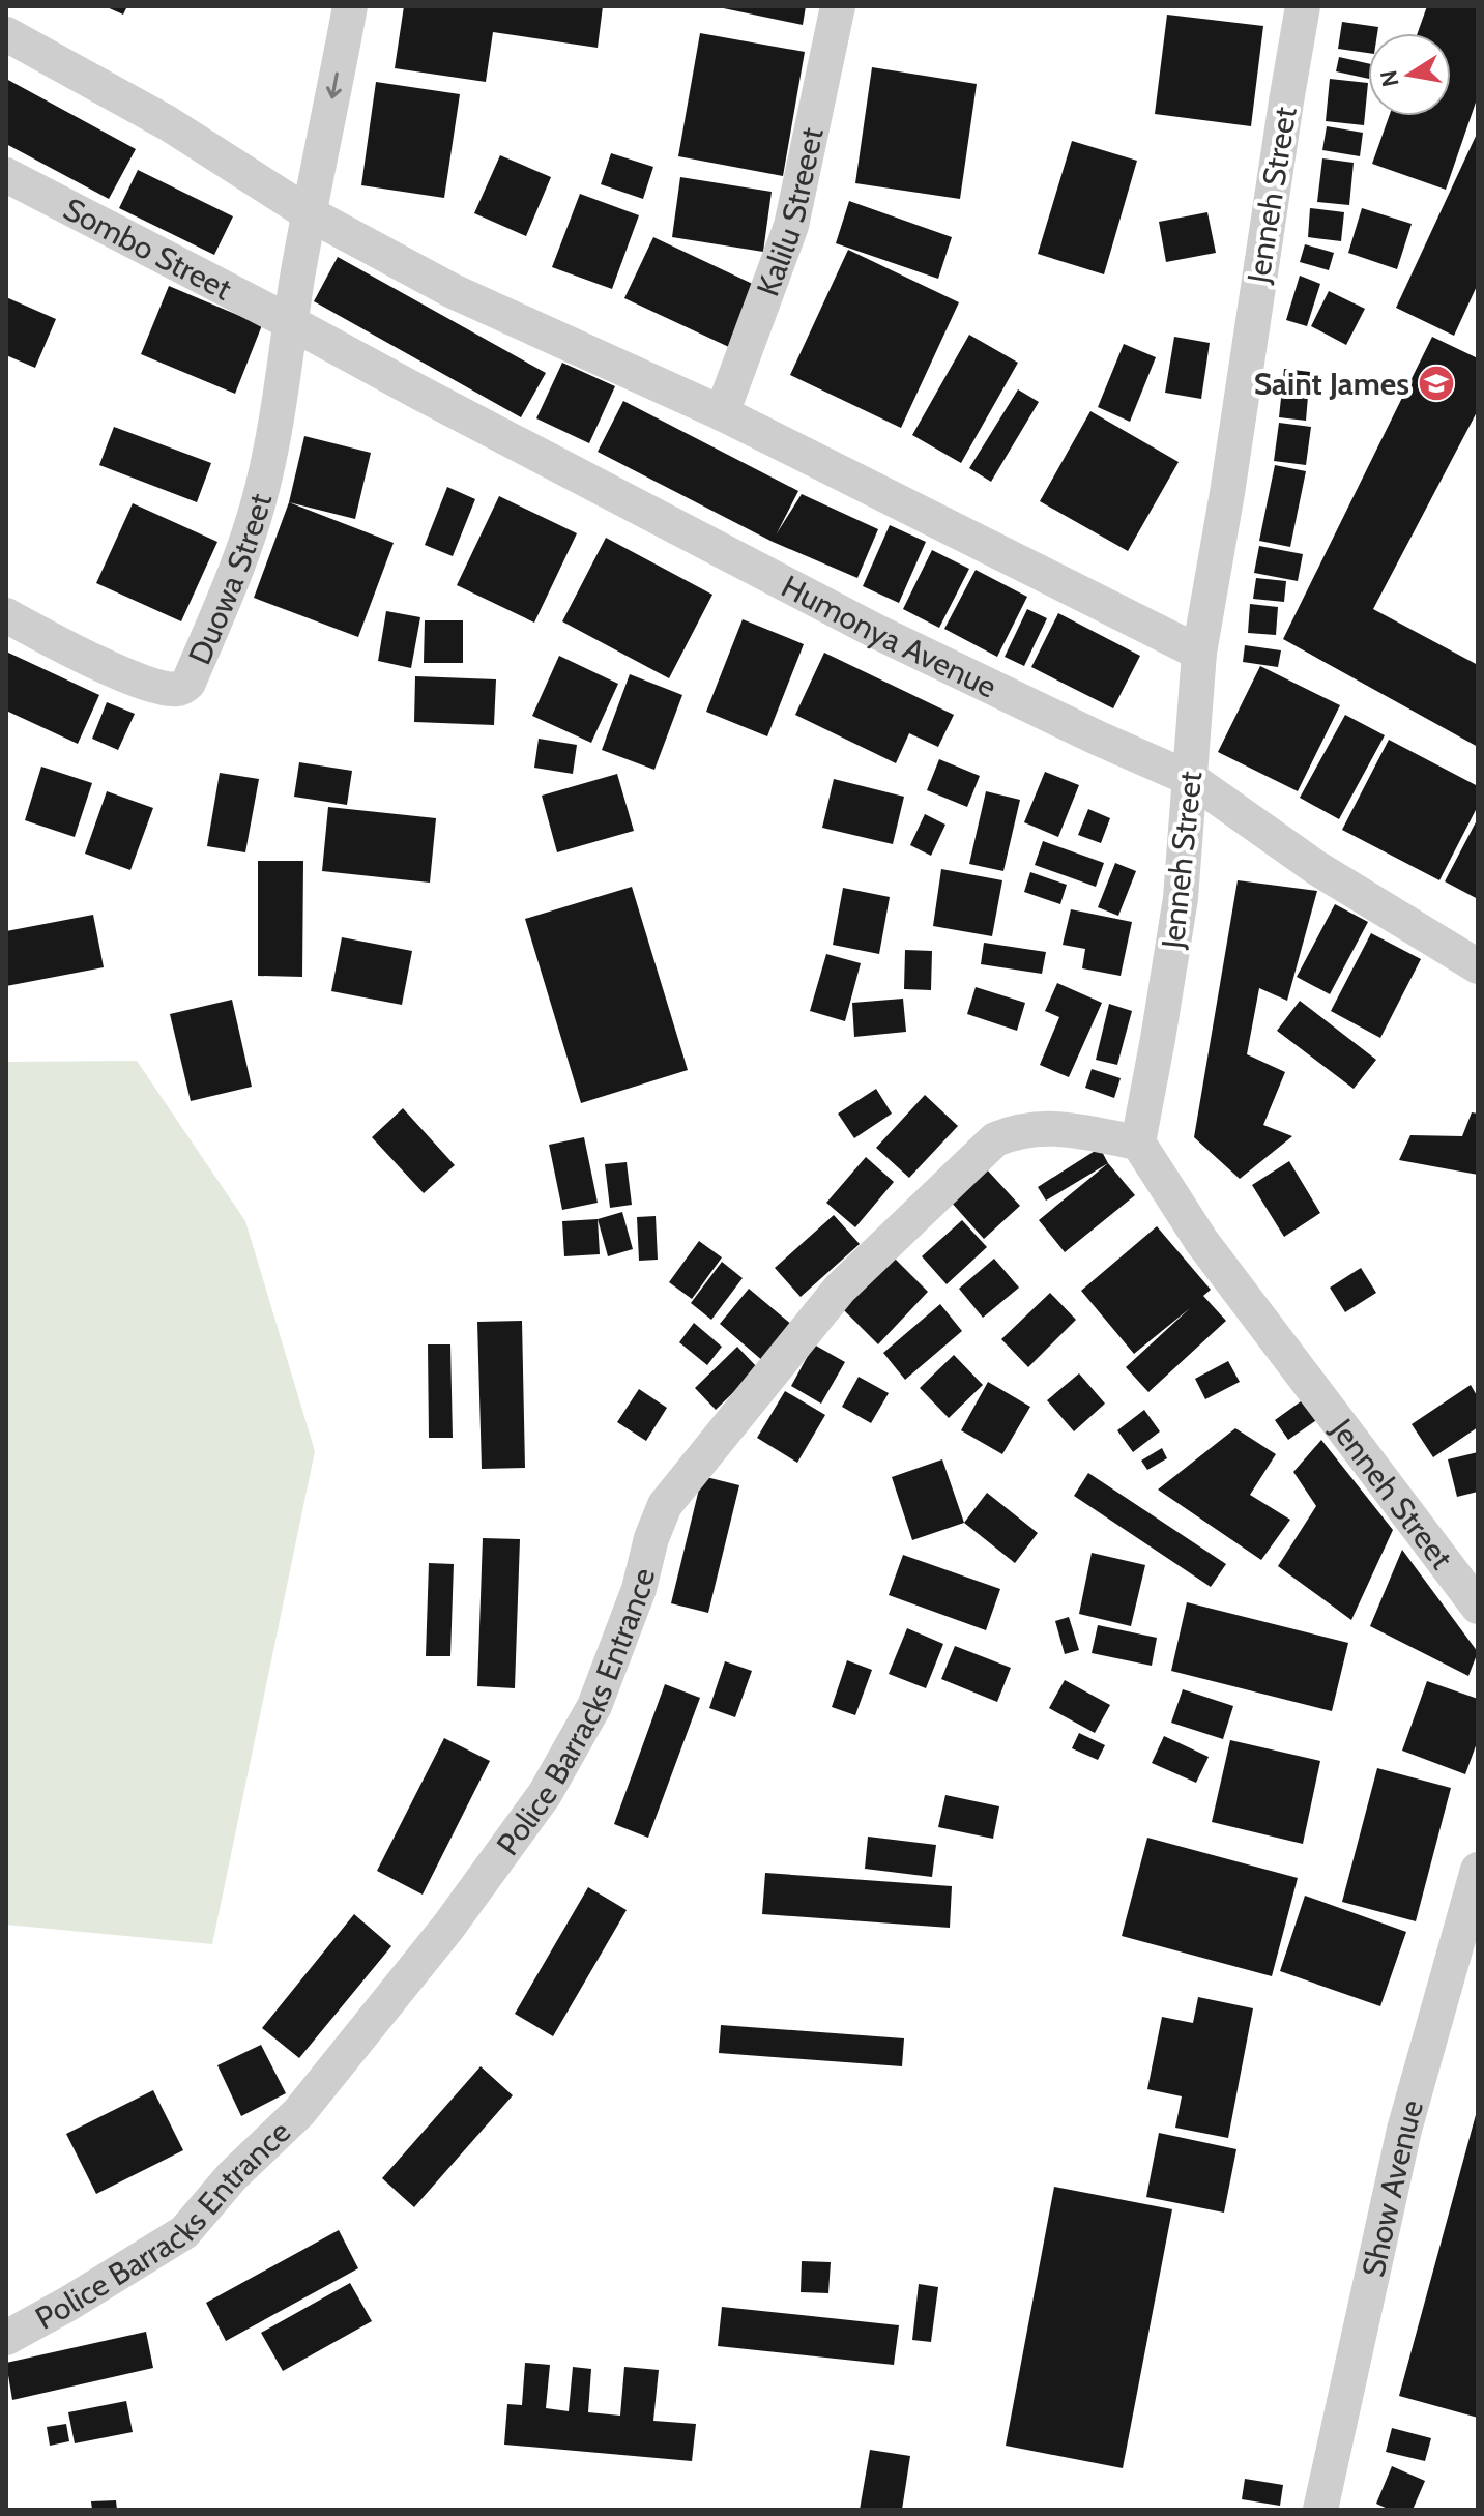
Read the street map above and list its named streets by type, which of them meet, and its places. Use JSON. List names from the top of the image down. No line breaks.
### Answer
{"streets":{"street":["Jenneh Street","Kalilu Streeet","Sombo Street","Duowa Street","Humonya Avenue","Police Barracks Entrance","Show Avenue"]},"crossings":[["Jenneh Street","Humonya Avenue"],["Jenneh Street","Police Barracks Entrance"],["Sombo Street","Duowa Street"],["Sombo Street","Humonya Avenue"],["Duowa Street","Humonya Avenue"]],"places":{"school or university":["Saint James"]},"north":"left"}
